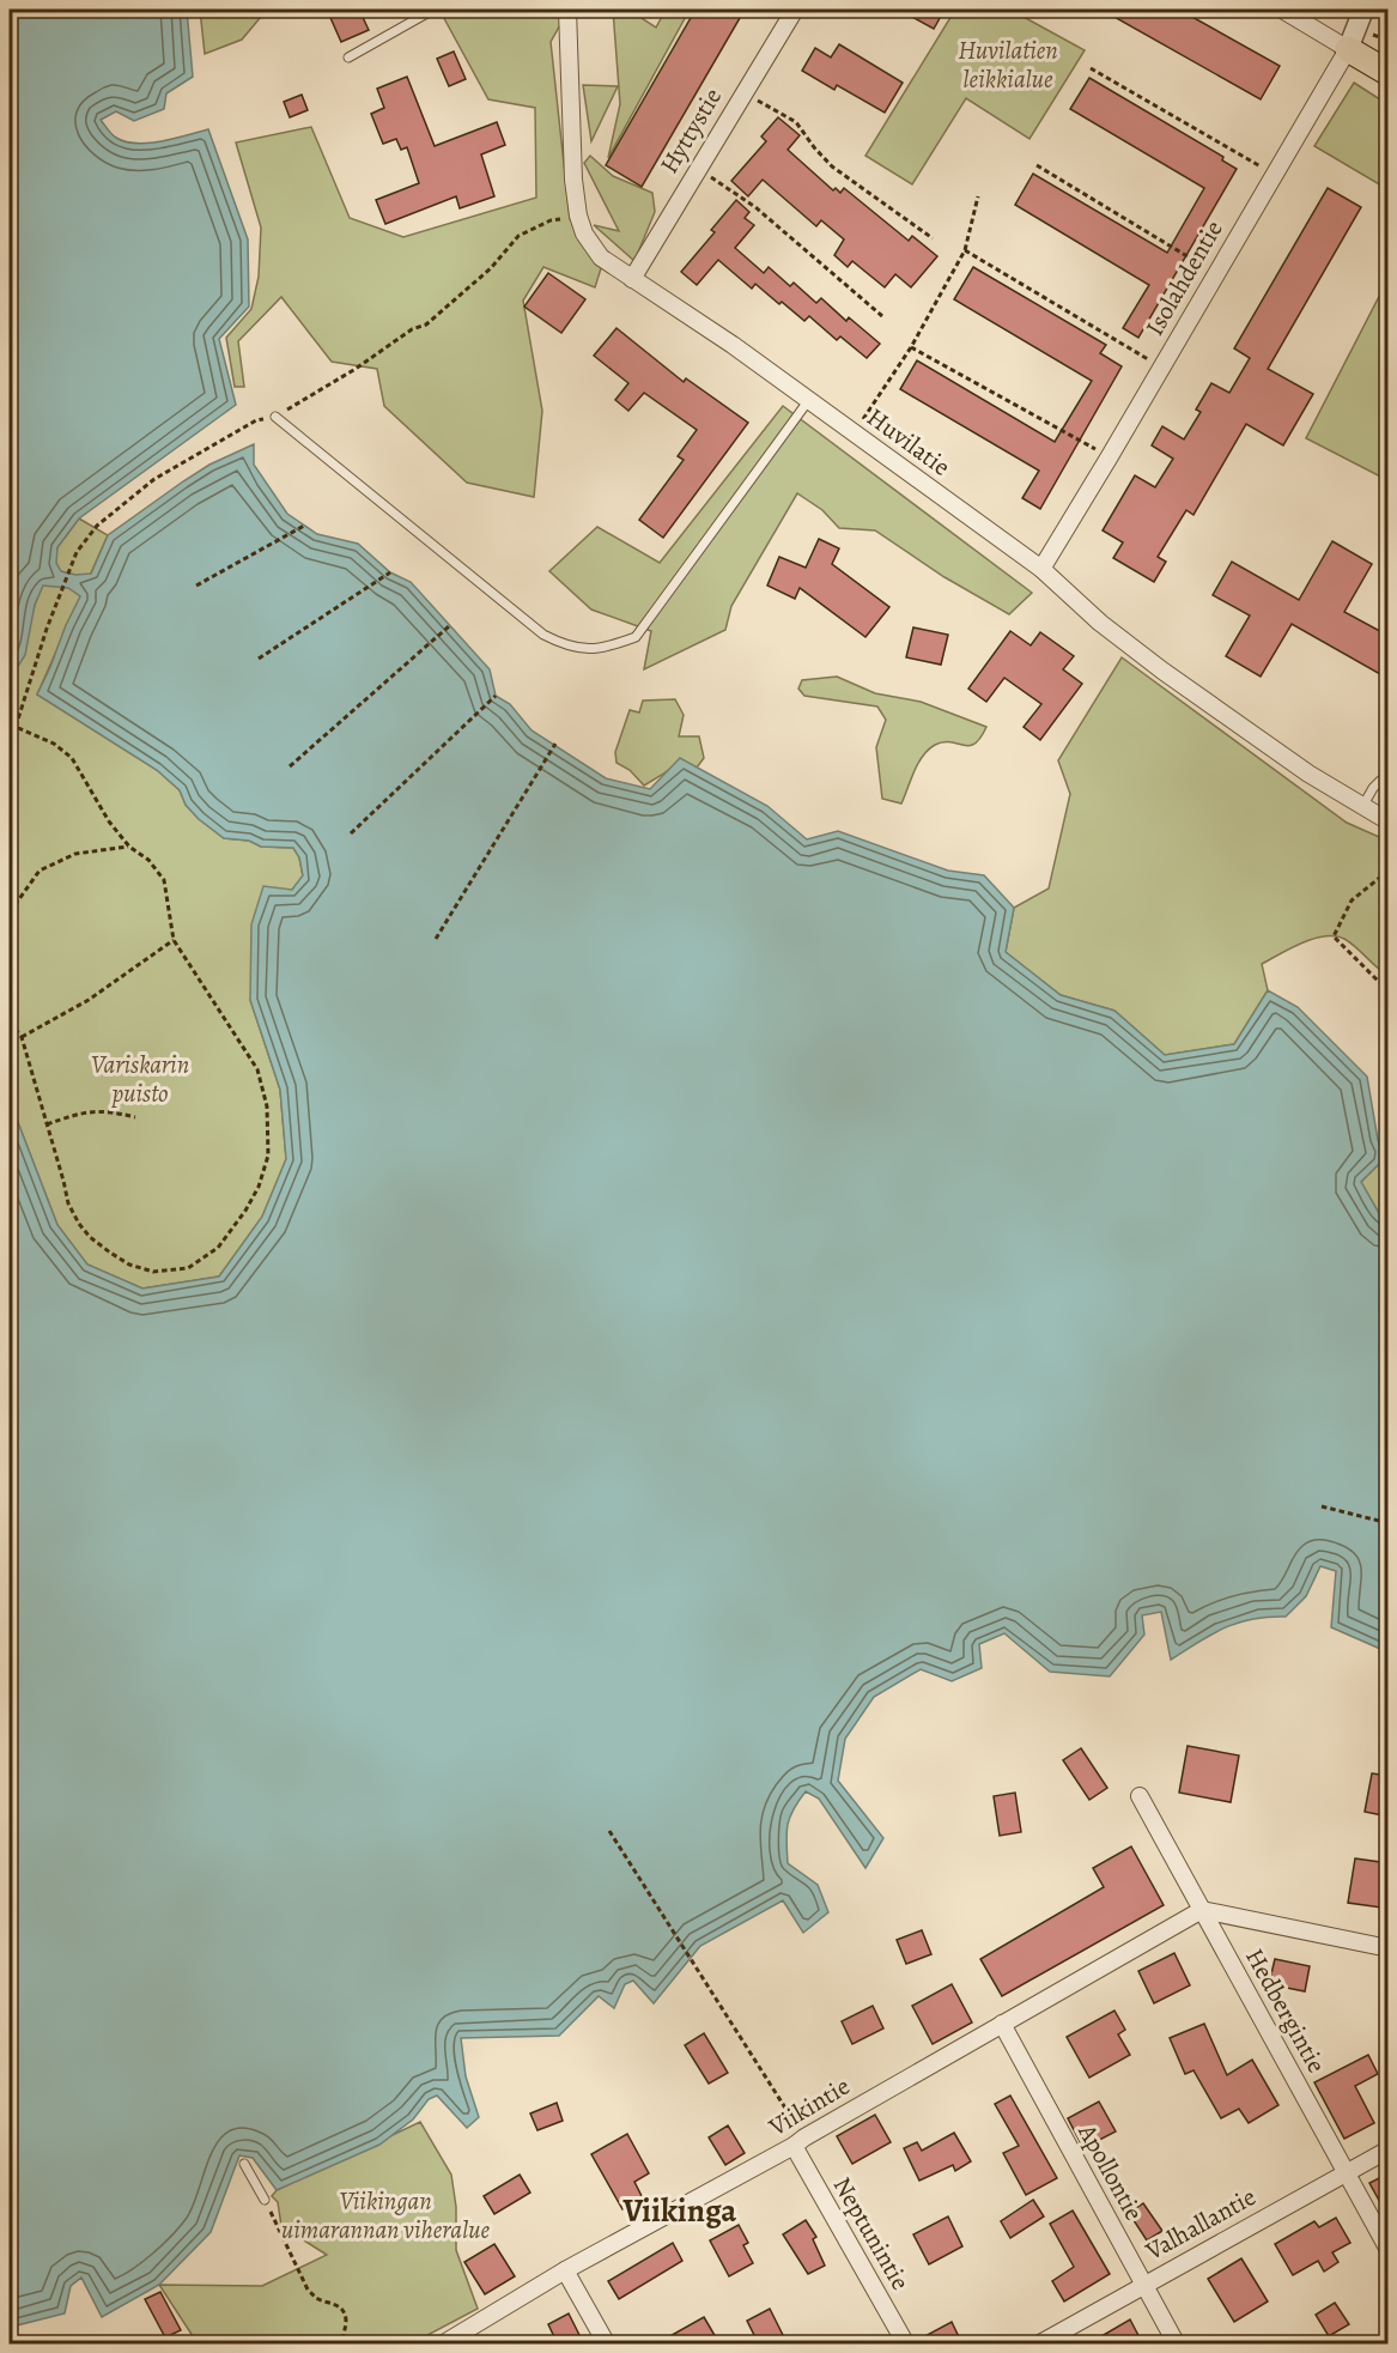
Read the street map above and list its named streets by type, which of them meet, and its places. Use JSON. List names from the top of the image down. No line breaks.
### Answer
{"streets":{"street":["Hyttystie","Isolahdentie","Huvilatie","Hedbergintie","Viikintie","Apollontie","Valhallantie","Neptunintie"]},"crossings":[["Hyttystie","Huvilatie"],["Isolahdentie","Huvilatie"],["Hedbergintie","Viikintie"],["Hedbergintie","Valhallantie"],["Viikintie","Apollontie"],["Viikintie","Neptunintie"],["Apollontie","Valhallantie"]],"districts":["Viikinga"],"parks":["Huvilatien leikkialue","Variskarin puisto","Viikingan uimarannan viheralue"]}
